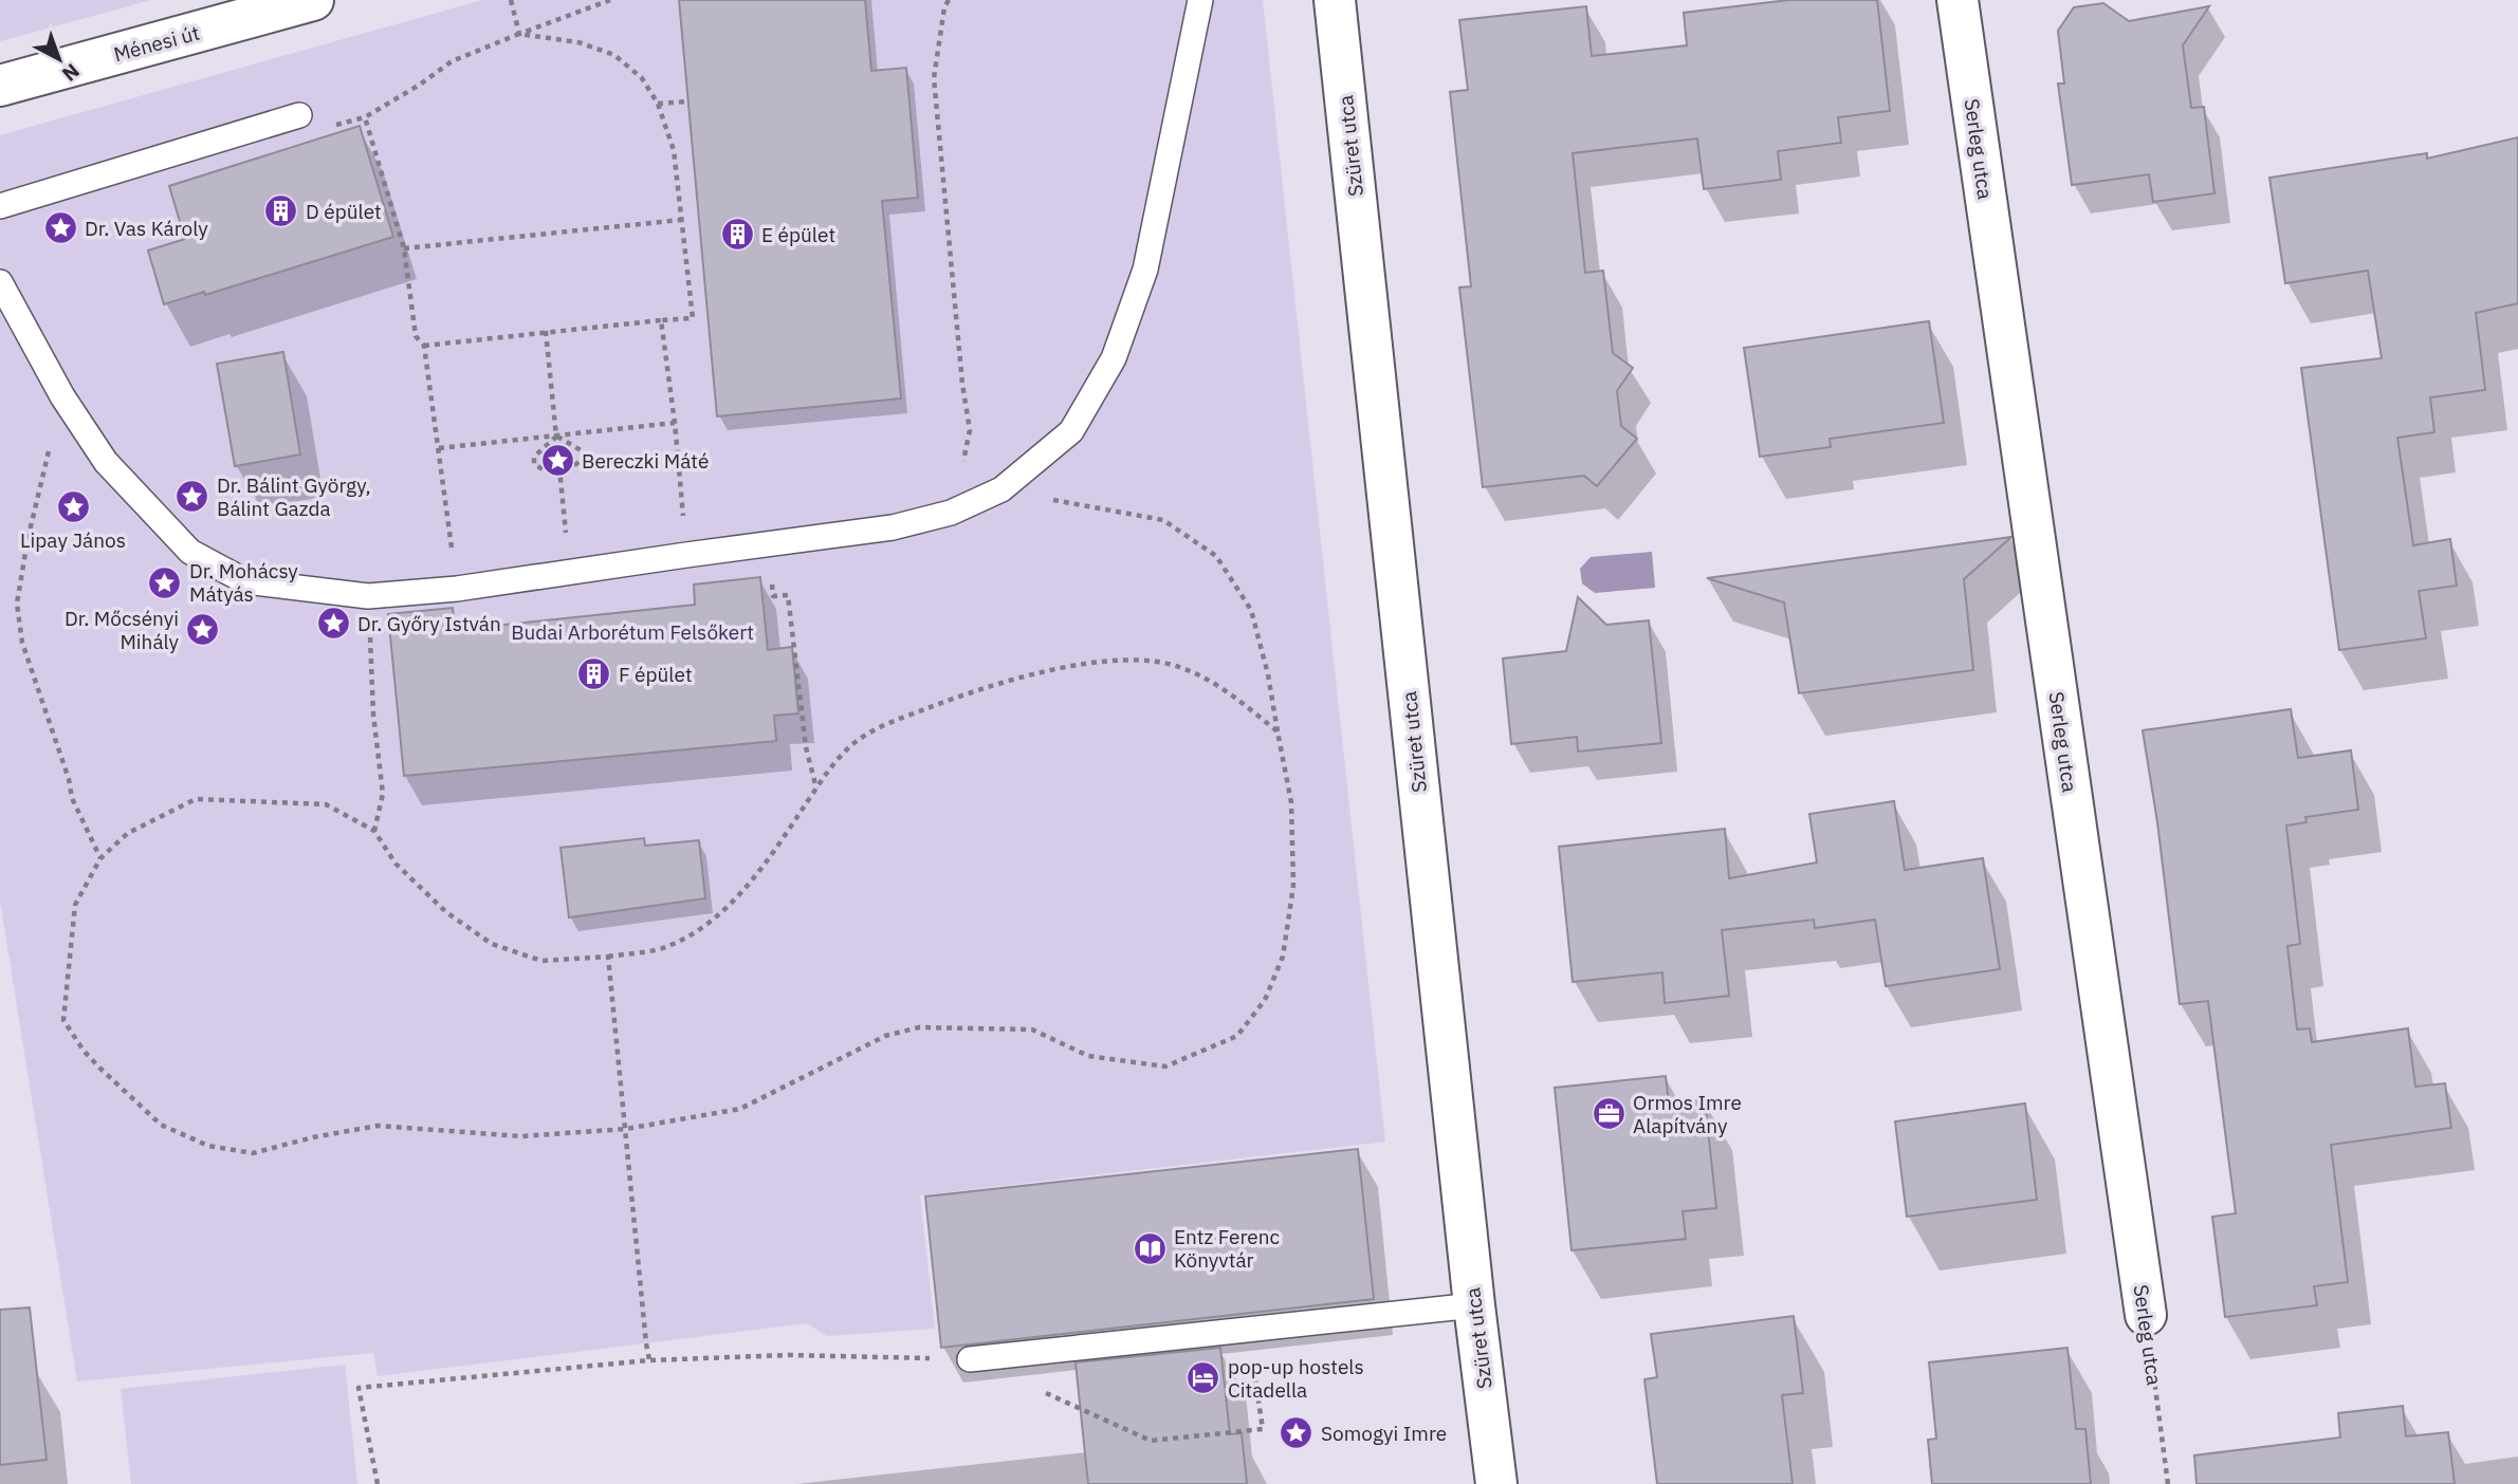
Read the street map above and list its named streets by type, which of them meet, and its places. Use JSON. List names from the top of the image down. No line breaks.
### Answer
{"streets":{"street":["Ménesi út","Szüret utca","Serleg utca"]},"parks":["Budai Arborétum Felsőkert"],"places":{"building":["D épület","E épület","F épület"],"place":["Dr. Vas Károly","Bereczki Máté","Dr. Bálint György, Bálint Gazda","Lipay János","Dr. Mohácsy Mátyás","Dr. Győry István","Dr. Mőcsényi Mihály","Somogyi Imre"],"office":["Ormos Imre Alapítvány"],"library":["Entz Ferenc Könyvtár"],"hotel":["pop-up hostels Citadella"]},"north":"bottom right"}
